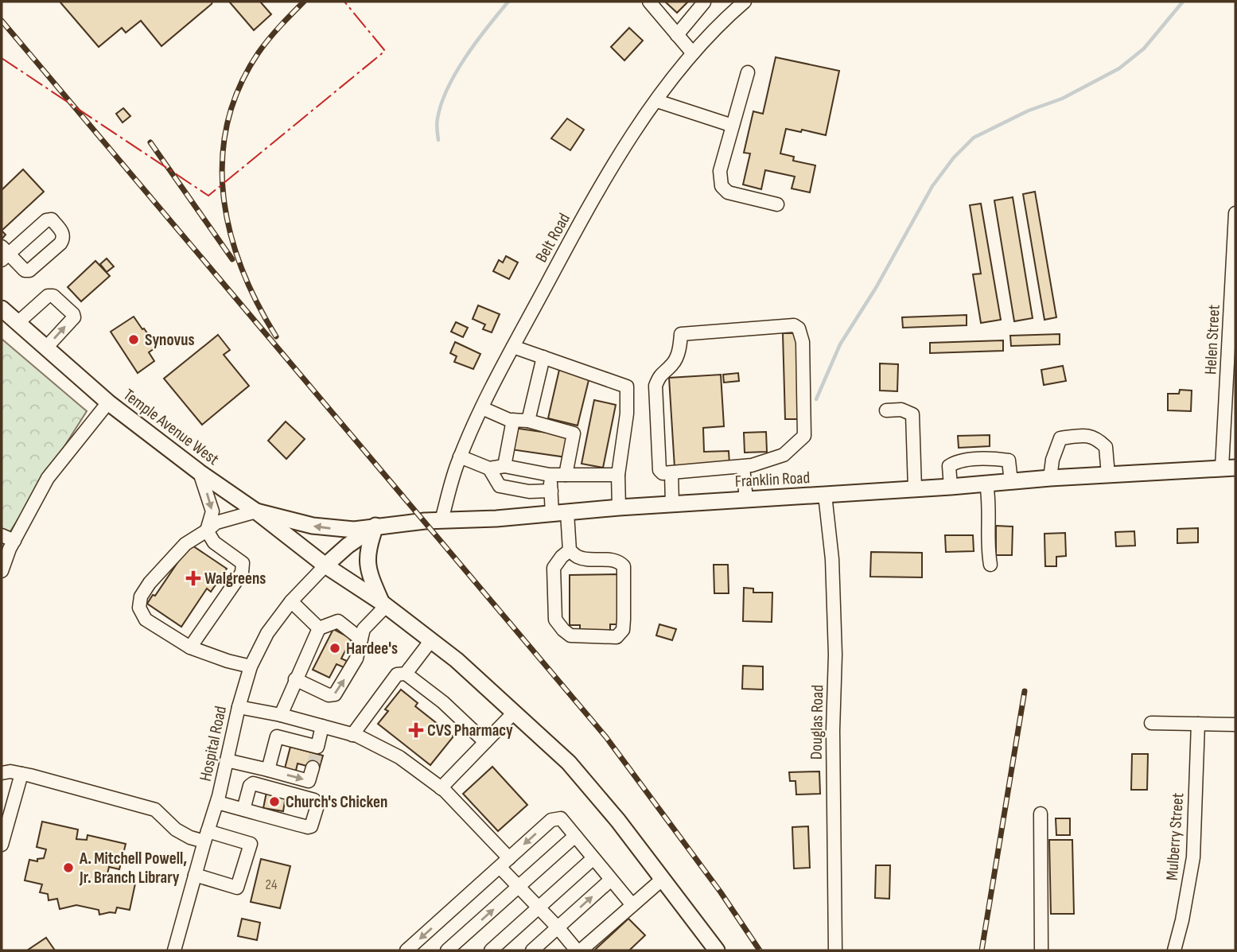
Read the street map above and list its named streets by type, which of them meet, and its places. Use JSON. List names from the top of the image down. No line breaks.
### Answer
{"streets":{"main road":["Temple Avenue West","Franklin Road"],"street":["Belt Road","Helen Street","Douglas Road","Hospital Road","Mulberry Street"]},"crossings":[["Belt Road","Franklin Road"],["Helen Street","Franklin Road"],["Temple Avenue West","Franklin Road"],["Temple Avenue West","Hospital Road"],["Franklin Road","Douglas Road"]],"places":{"other":["Synovus","Hardee's","Church's Chicken","A. Mitchell Powell, Jr. Branch Library"],"health":["Walgreens","CVS Pharmacy"]},"house_numbers":["24"]}
